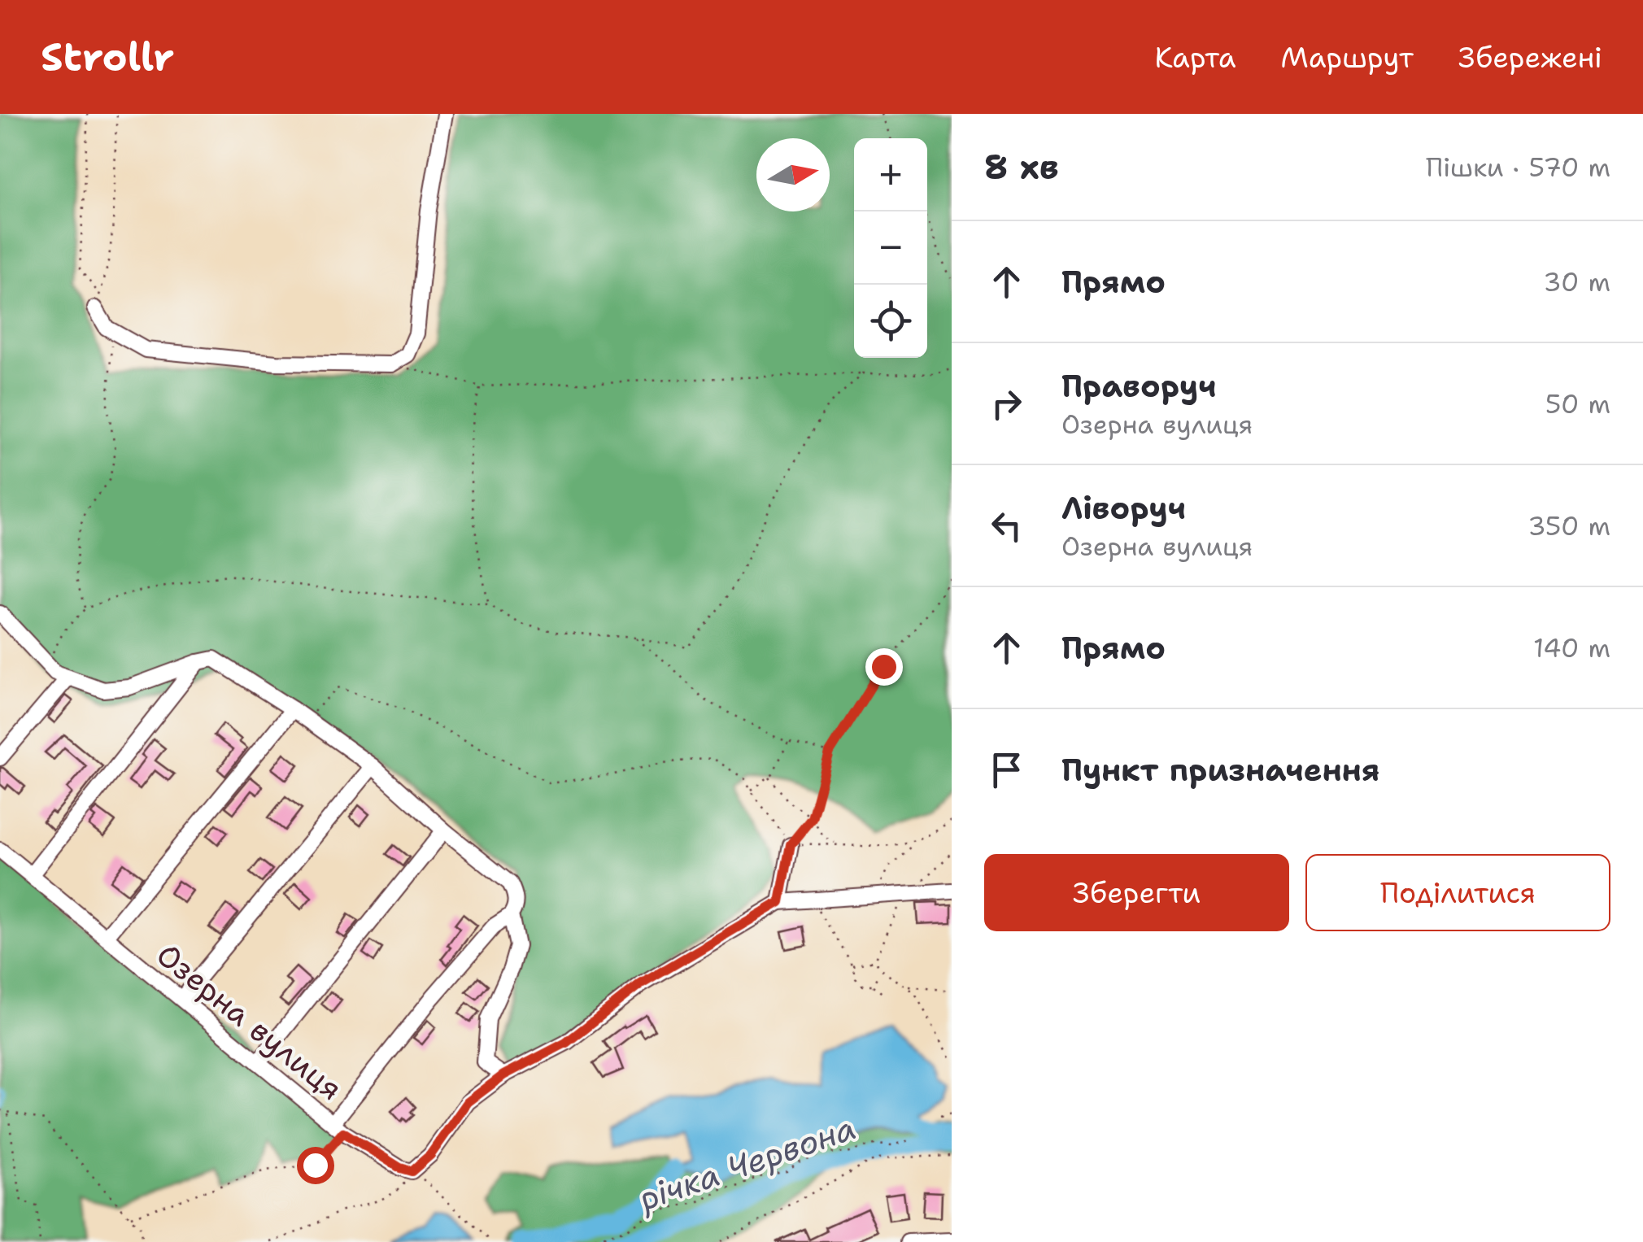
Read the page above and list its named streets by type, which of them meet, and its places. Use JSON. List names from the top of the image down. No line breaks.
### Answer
{"streets":{"street":["Озерна вулиця"]},"water":["річка Червона"],"north":"right","page":{"header":"Strollr","nav":["Карта","Маршрут","Збережені"],"heading":["8 хв","Пішки · 570 m"],"map_buttons":["+","−"],"list":[["Прямо","30 m"],["Праворуч","Озерна вулиця","50 m"],["Ліворуч","Озерна вулиця","350 m"],["Прямо","140 m"],"Пункт призначення"],"buttons":["Зберегти","Поділитися"]}}
